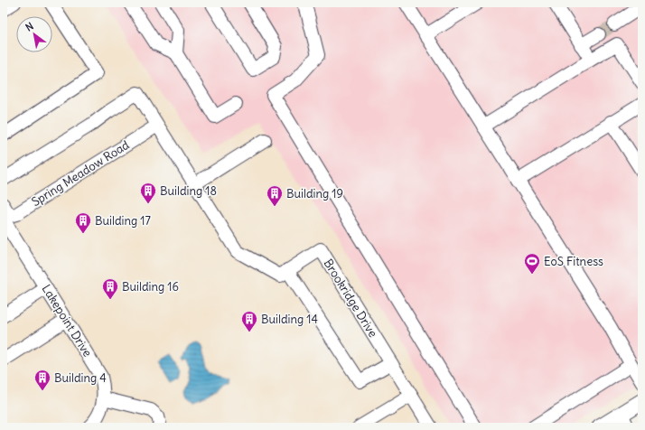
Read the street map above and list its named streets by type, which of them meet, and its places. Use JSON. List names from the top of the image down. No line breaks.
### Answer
{"streets":{"street":["Spring Meadow Road","Brookridge Drive","Lakepoint Drive"]},"crossings":[["Spring Meadow Road","Lakepoint Drive"]],"places":{"building":["Building 18","Building 19","Building 17","Building 16","Building 14","Building 4"],"sports":["EoS Fitness"]},"north":"top left"}
